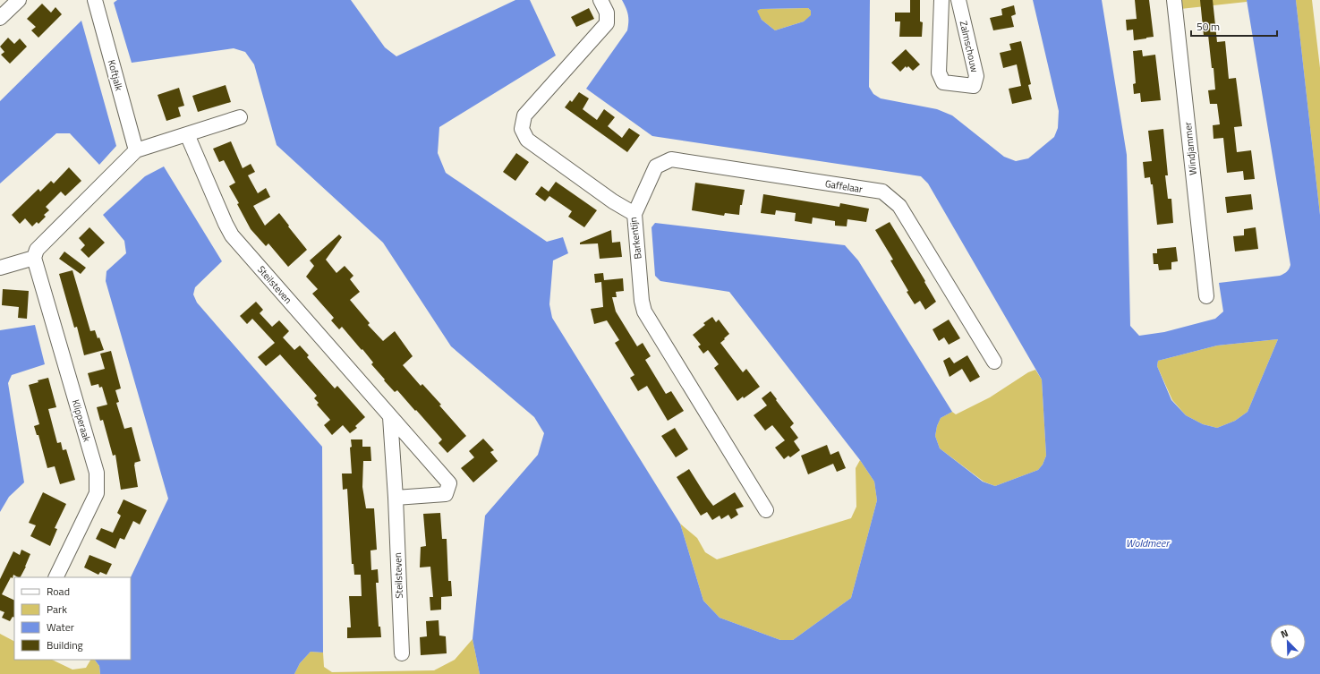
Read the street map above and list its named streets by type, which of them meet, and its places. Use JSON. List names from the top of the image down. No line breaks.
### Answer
{"streets":{"street":["Zalmschouw","Koftjalk","Windjammer","Gaffelaar","Barkentijn","Steilsteven","Klipperaak"]},"crossings":[["Gaffelaar","Barkentijn"]],"water":["Woldmeer"],"legend":["Road","Park","Water","Building"],"scale_bar":"50 m","north":"top left"}
